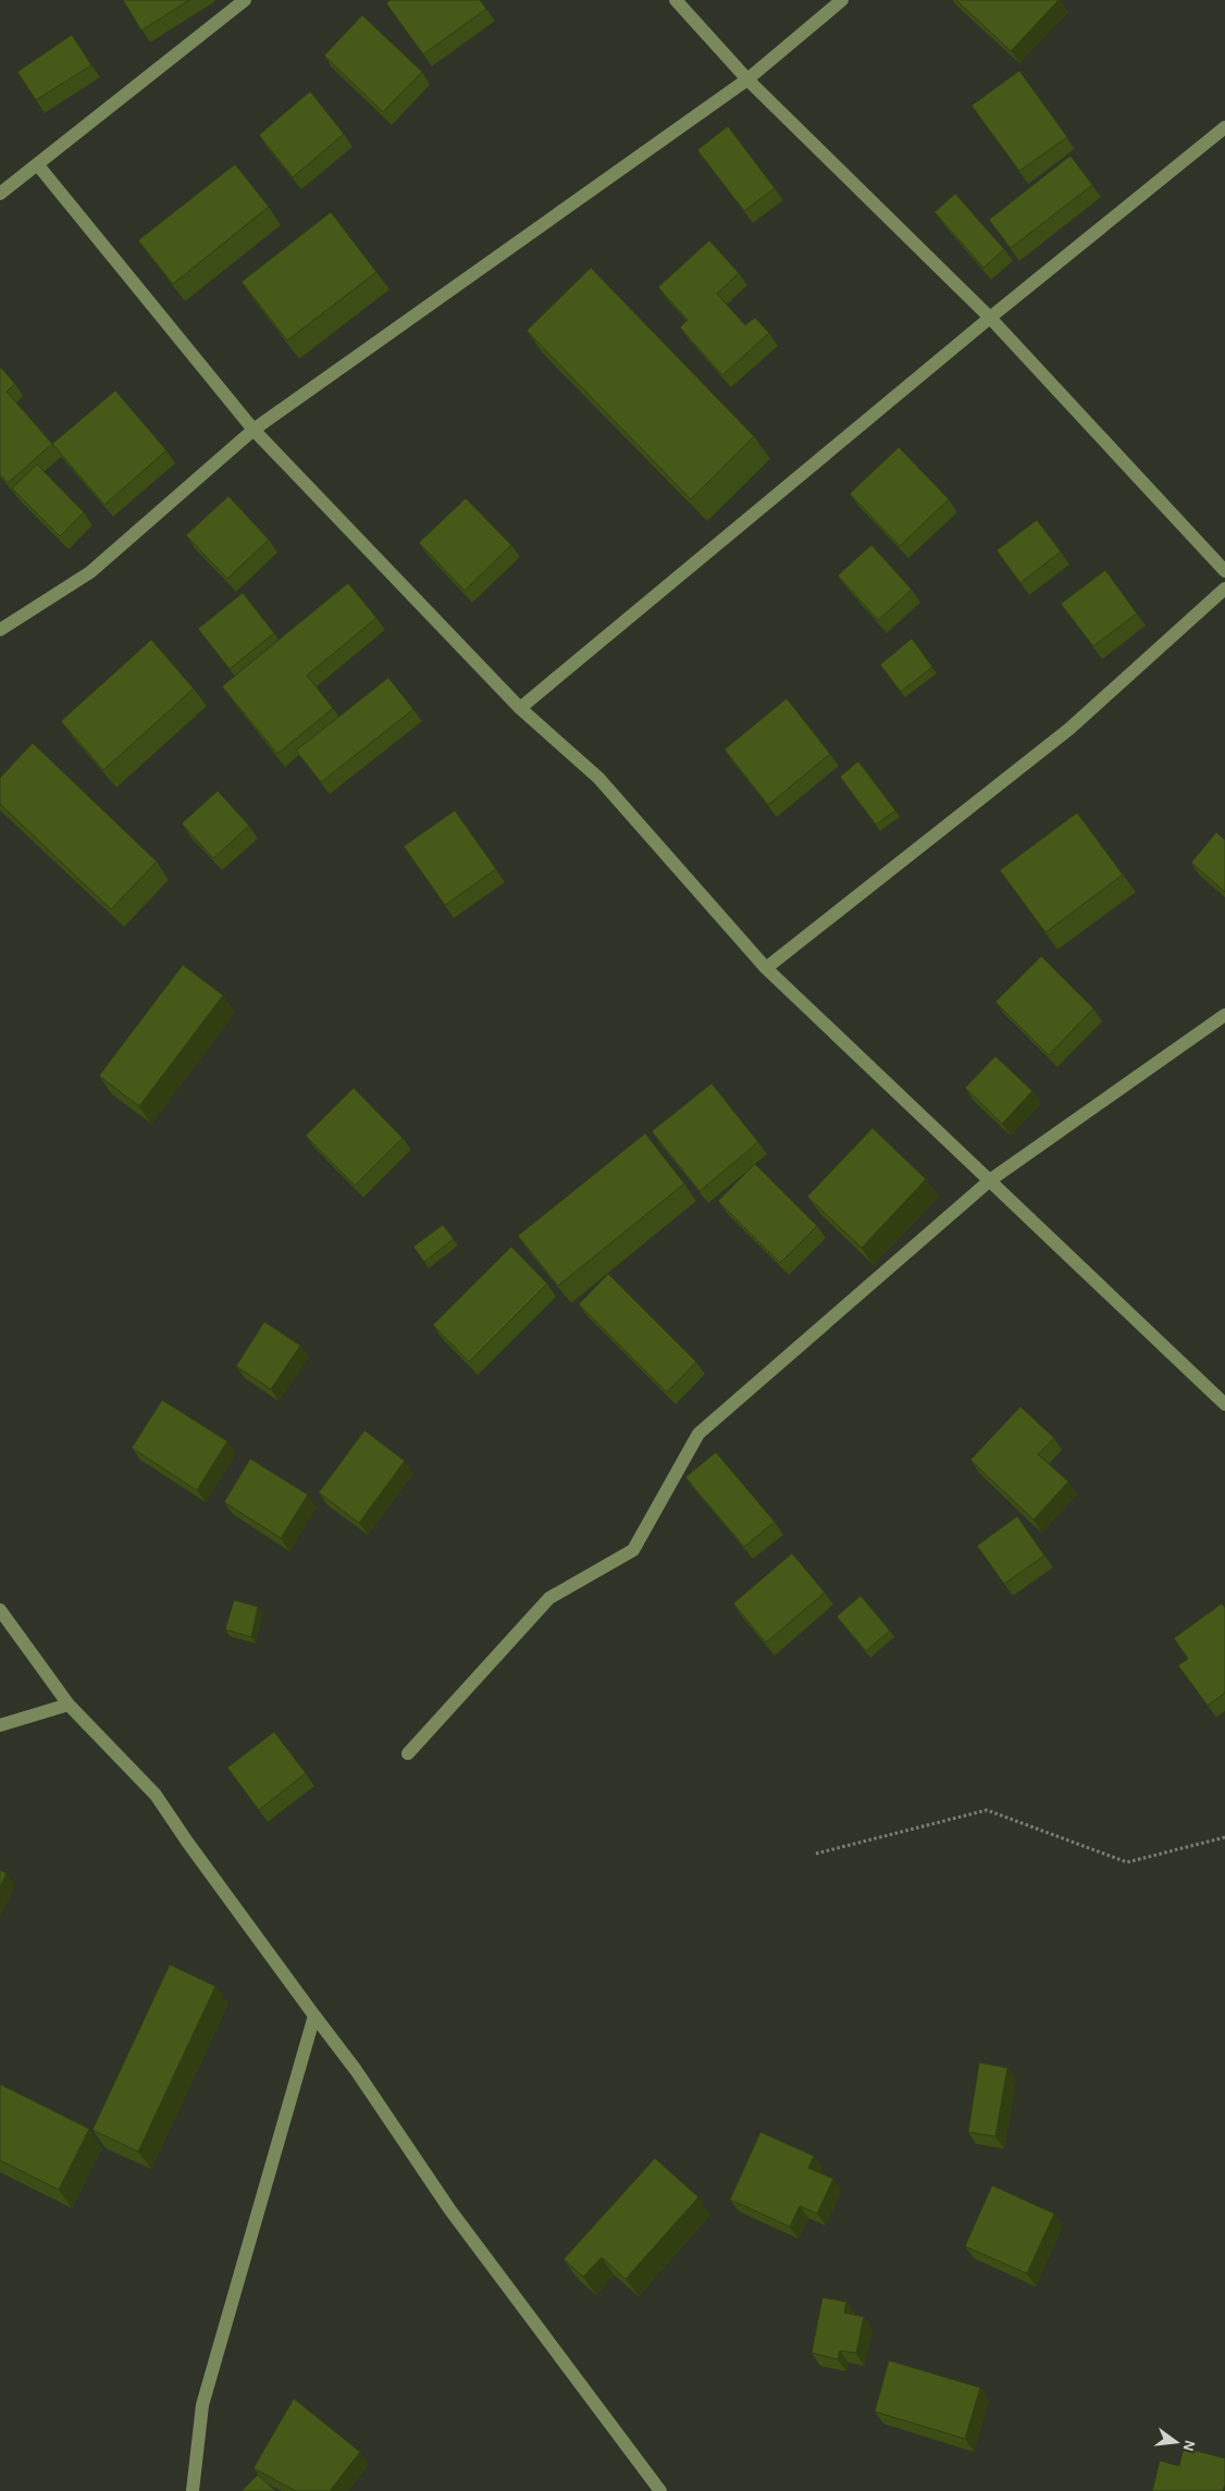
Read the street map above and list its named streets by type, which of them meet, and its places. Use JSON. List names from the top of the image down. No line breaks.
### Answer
{"north":"right"}
